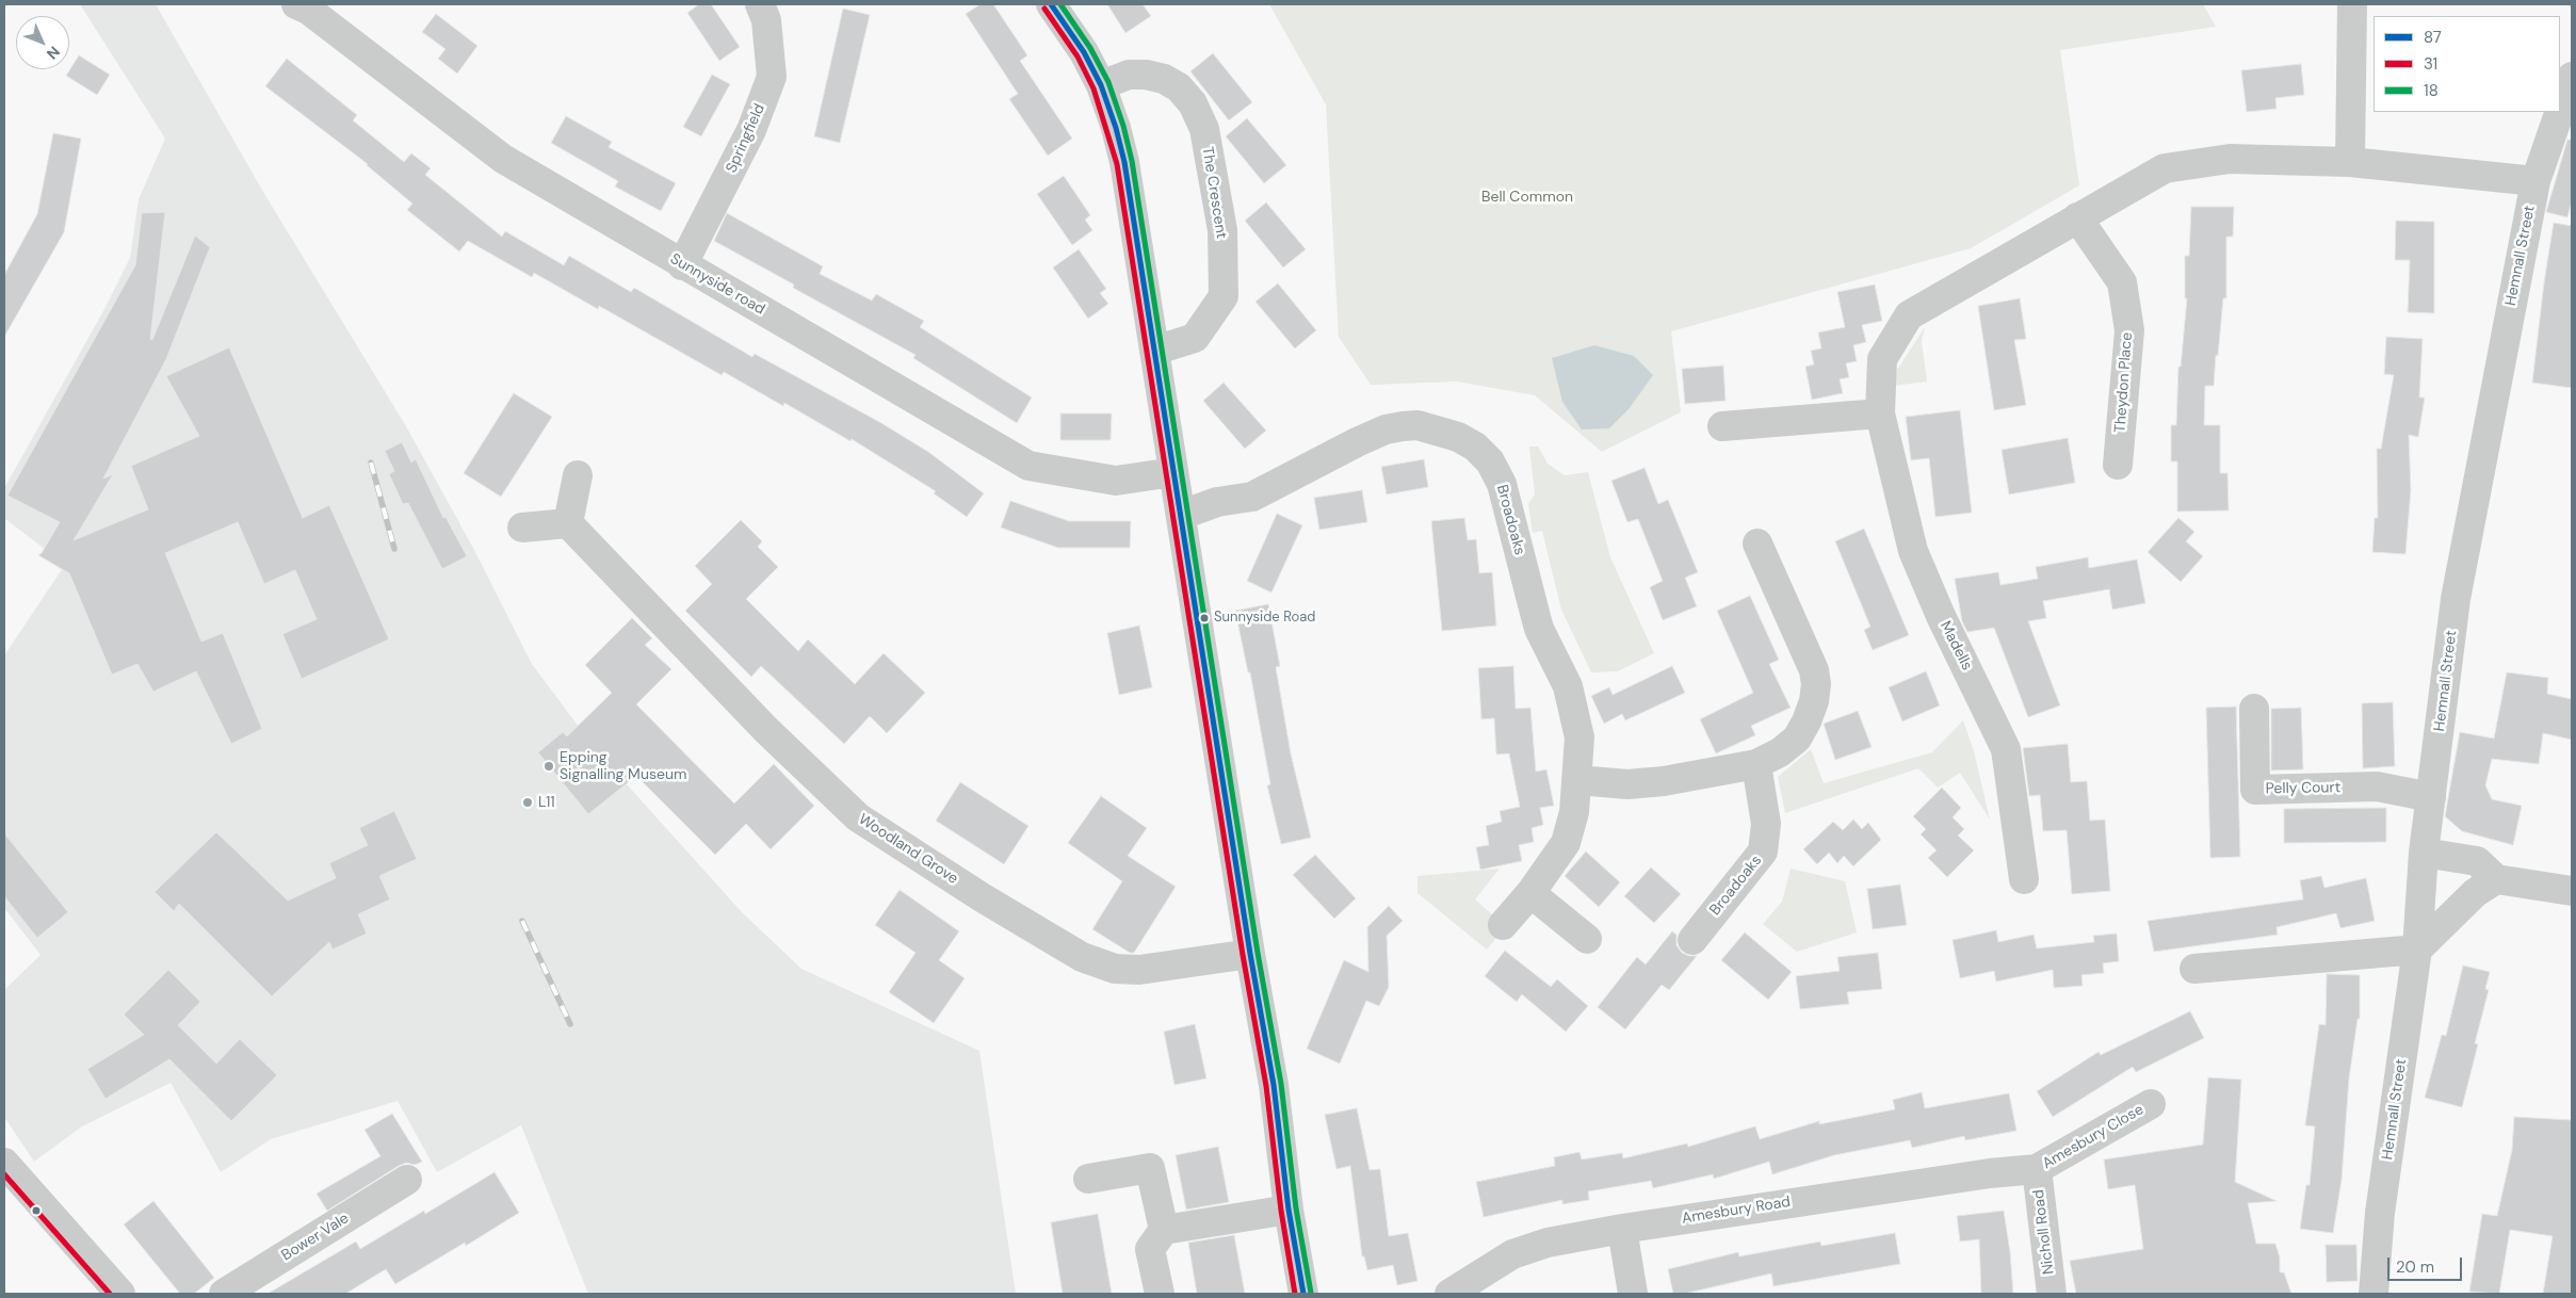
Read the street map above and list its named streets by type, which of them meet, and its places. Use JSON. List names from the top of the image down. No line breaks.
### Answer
{"streets":{"street":["Springfield","The Crescent","Hemnall Street","Sunnyside road","Theydon Place","Broadoaks","Madells","Pelly Court","Woodland Grove","Amesbury Close","Amesbury Road","Nicholl Road","Bower Vale"]},"crossings":[["Springfield","Sunnyside road"],["Hemnall Street","Pelly Court"],["Theydon Place","Madells"],["Amesbury Close","Amesbury Road"],["Amesbury Close","Nicholl Road"],["Amesbury Road","Nicholl Road"]],"parks":["Bell Common"],"places":["Sunnyside Road","Epping Signalling Museum","L11"],"lines":["transit line 87","transit line 18","transit line 31"],"legend":["87","31","18"],"scale_bar":"20 m","north":"bottom right"}
